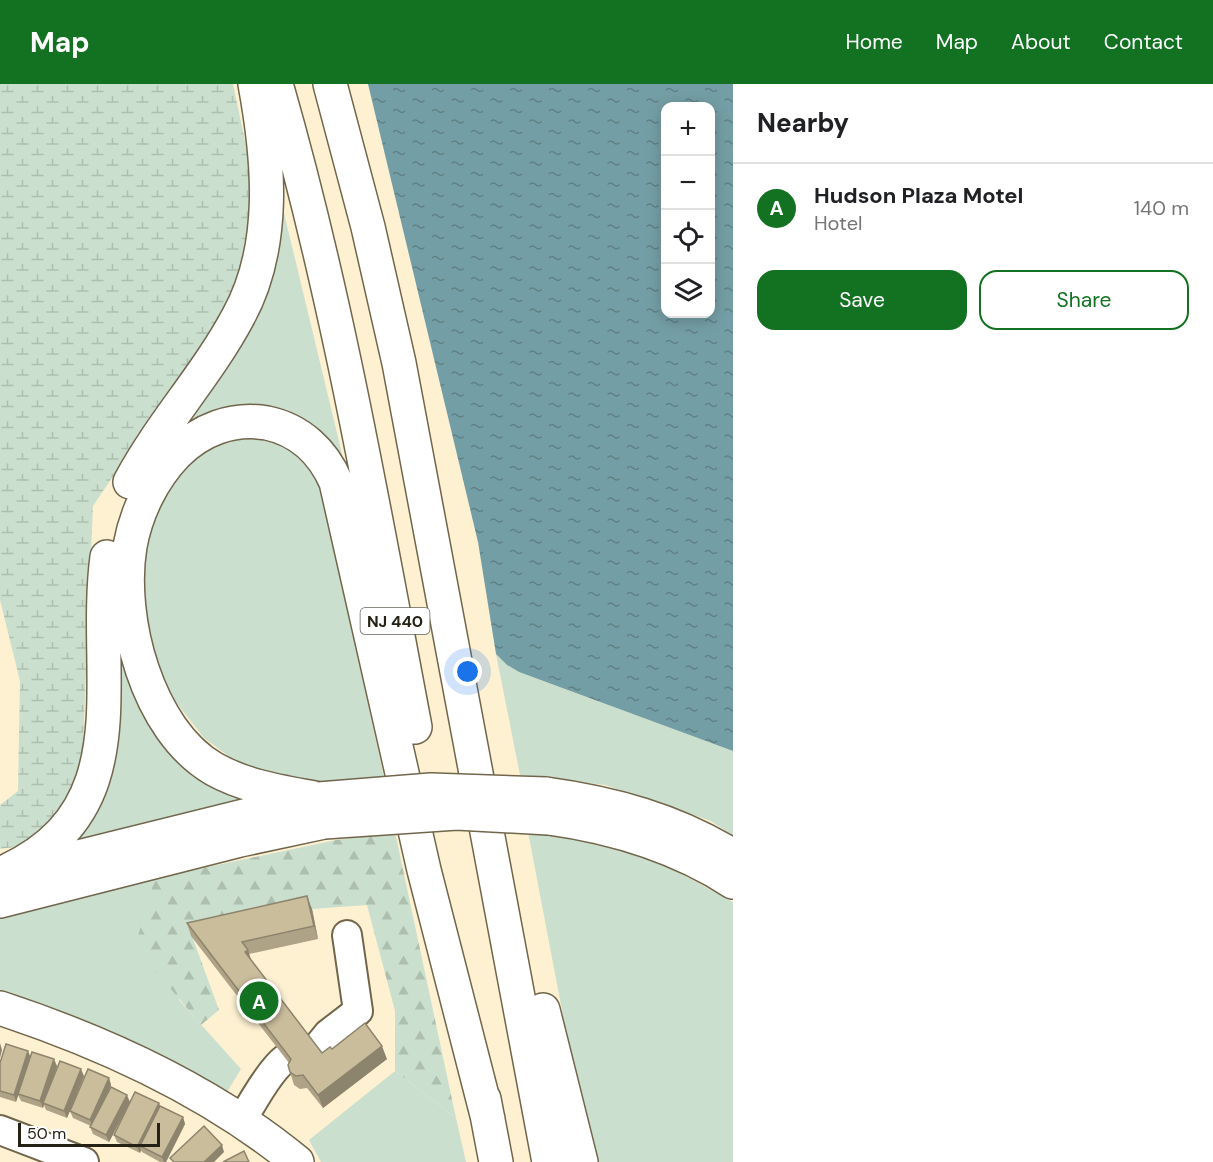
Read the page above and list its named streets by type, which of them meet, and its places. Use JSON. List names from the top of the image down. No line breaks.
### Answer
{"streets":{"highway":["NJ 440"]},"scale_bar":"50 m","page":{"header":"Map","nav":["Home","Map","About","Contact"],"heading":"Nearby","map_buttons":["+","−"],"list":[{"mark":"A","name":"Hudson Plaza Motel","note":"Hotel","value":"140 m"}],"buttons":["Save","Share"],"pins":"A","scale":"50 m"}}
